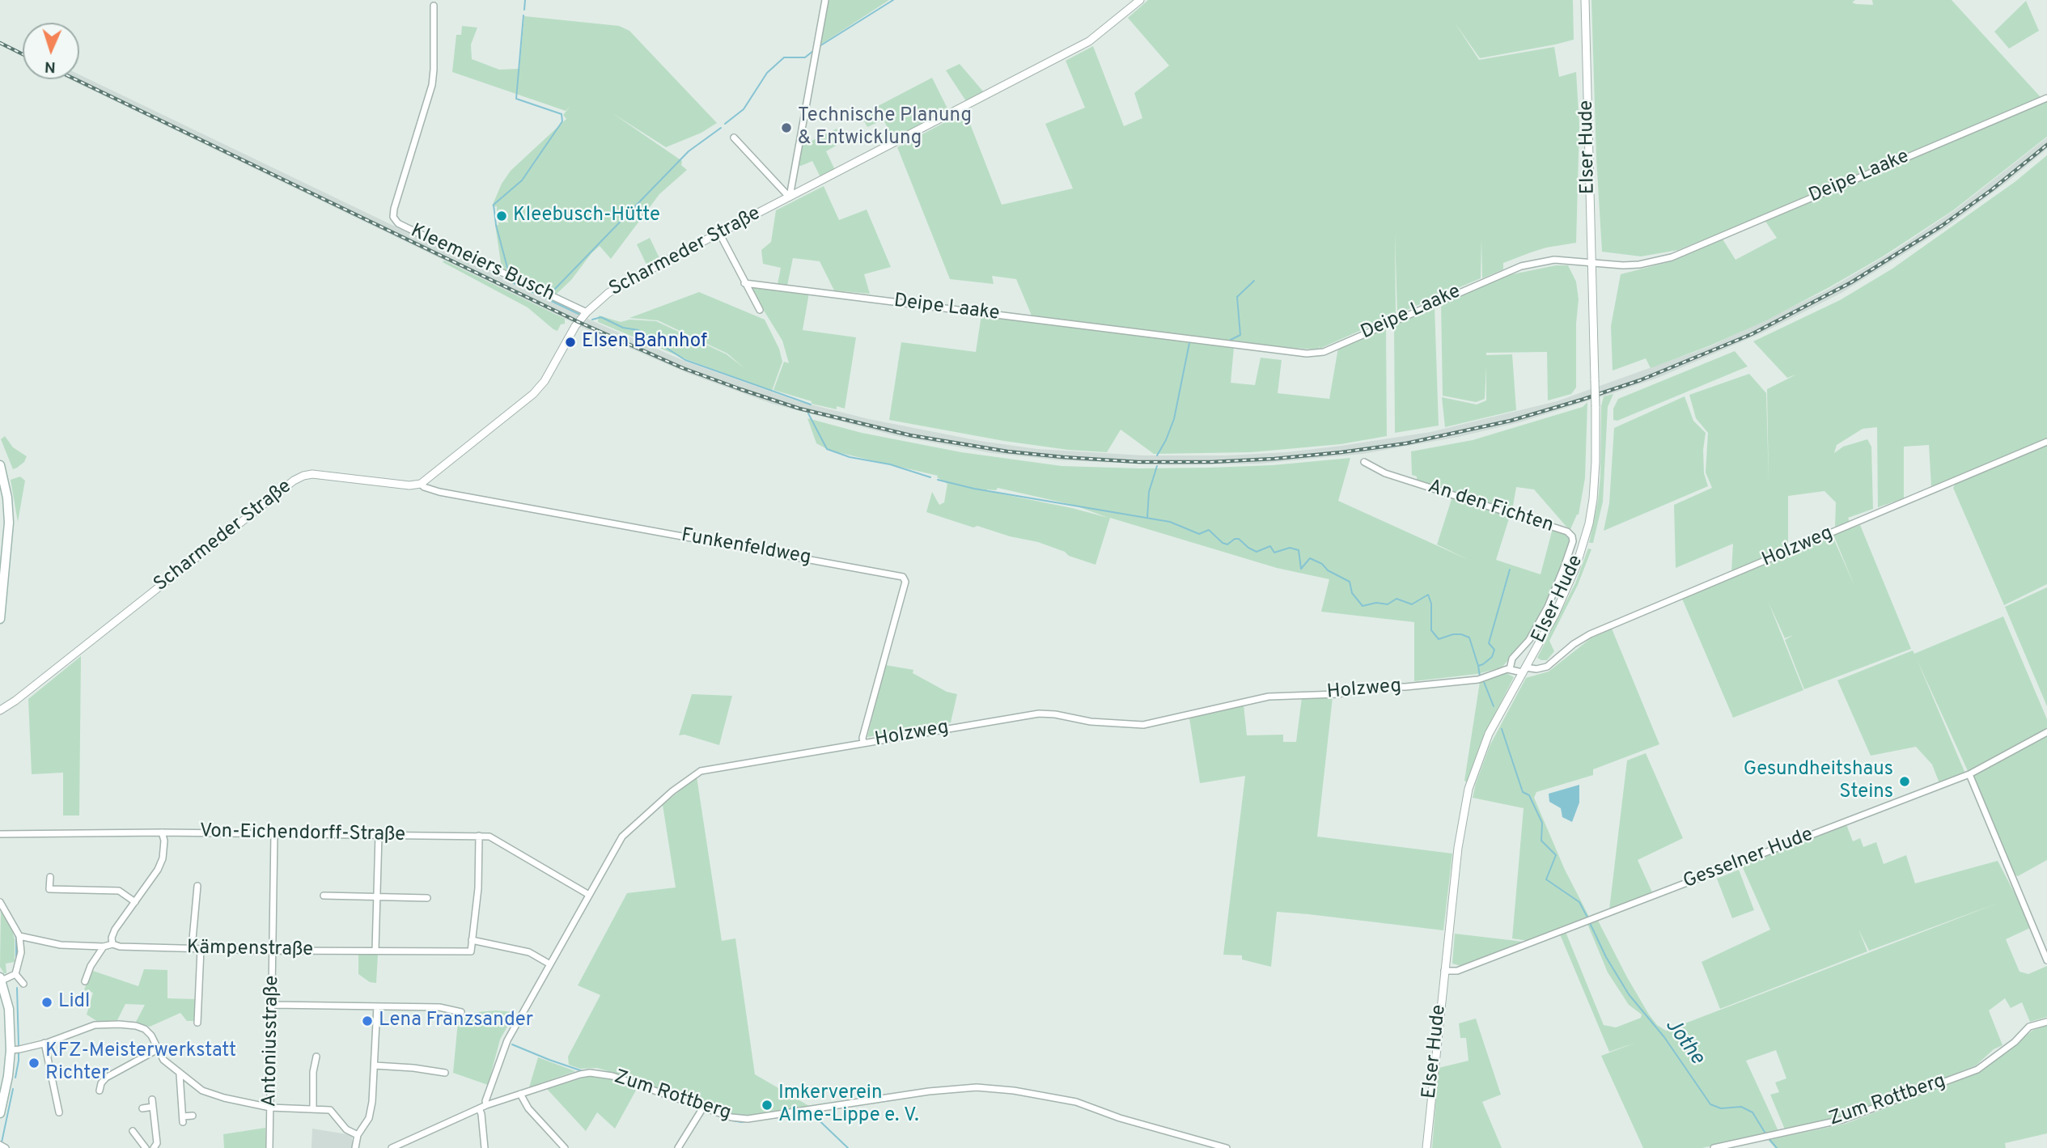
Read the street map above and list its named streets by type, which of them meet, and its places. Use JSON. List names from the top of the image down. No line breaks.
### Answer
{"streets":{"street":["Elser Hude","Deipe Laake","Scharmeder Straße","Kleemeiers Busch","An den Fichten","Funkenfeldweg","Holzweg","Von-Eichendorff-Straße","Gesselner Hude","Kämpenstraße","Antoniusstraße","Zum Rottberg"]},"crossings":[["Elser Hude","Deipe Laake"],["Elser Hude","Holzweg"],["Elser Hude","Gesselner Hude"],["Scharmeder Straße","Kleemeiers Busch"],["Scharmeder Straße","Funkenfeldweg"],["An den Fichten","Holzweg"],["Funkenfeldweg","Holzweg"],["Holzweg","Von-Eichendorff-Straße"],["Holzweg","Zum Rottberg"],["Von-Eichendorff-Straße","Antoniusstraße"],["Kämpenstraße","Antoniusstraße"]],"water":["Jothe"],"places":["Technische Planung & Entwicklung","Kleebusch-Hütte","Elsen Bahnhof","Gesundheitshaus Steins","Lidl","Lena Franzsander","KFZ-Meisterwerkstatt Richter","Imkerverein Alme-Lippe e. V."],"north":"bottom"}
